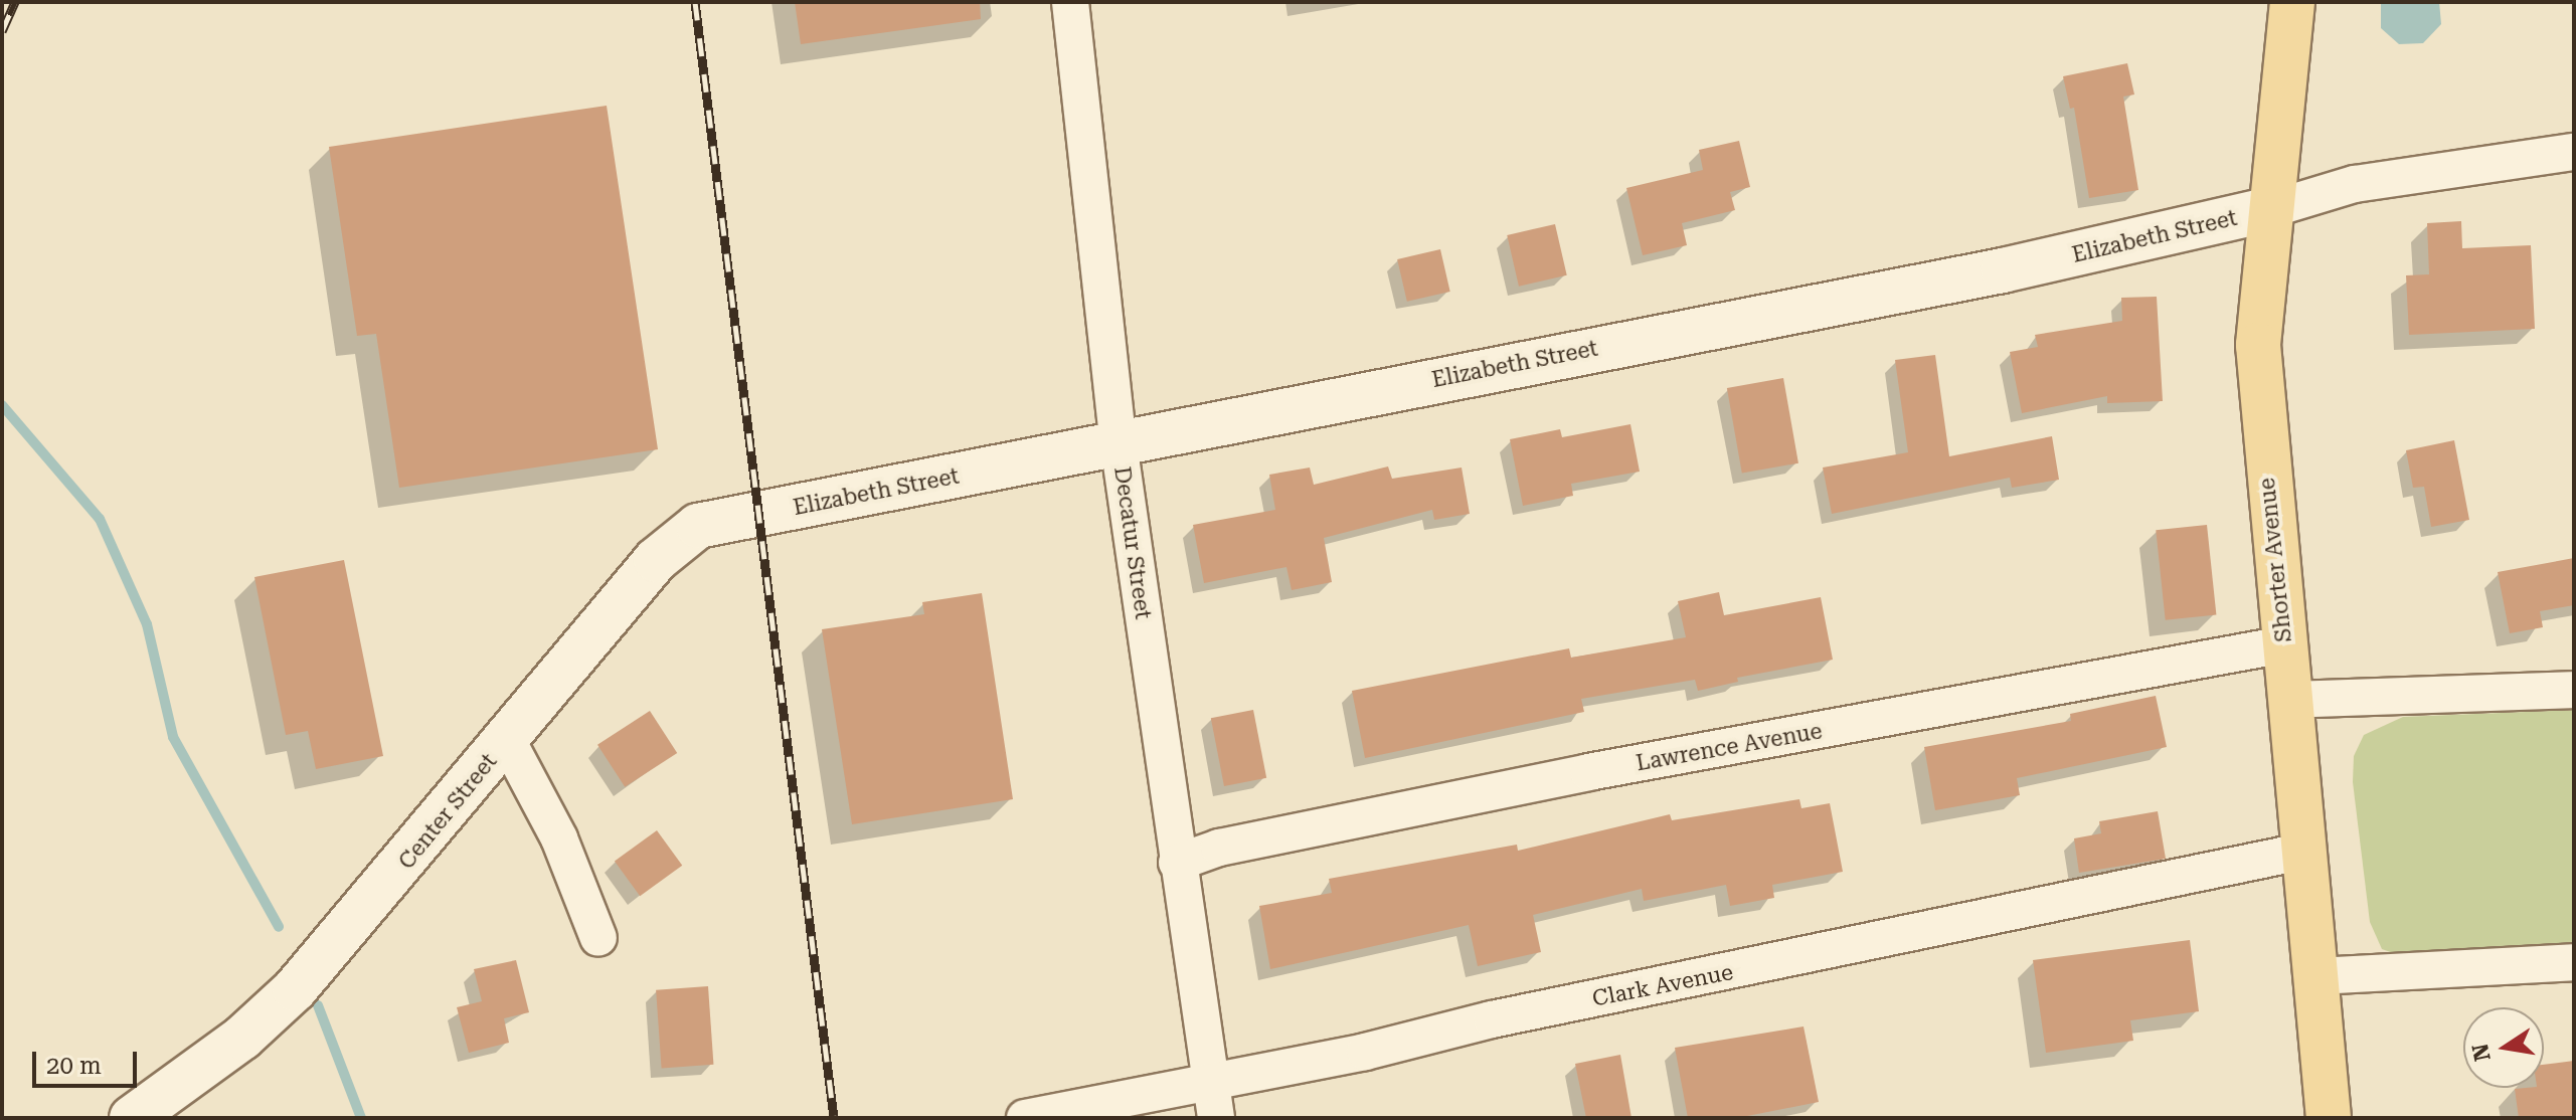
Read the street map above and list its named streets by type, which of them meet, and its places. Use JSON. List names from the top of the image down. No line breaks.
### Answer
{"streets":{"main road":["Shorter Avenue"],"street":["Elizabeth Street","Decatur Street","Lawrence Avenue","Center Street","Clark Avenue"]},"crossings":[["Elizabeth Street","Decatur Street"],["Elizabeth Street","Shorter Avenue"],["Elizabeth Street","Center Street"],["Decatur Street","Lawrence Avenue"],["Decatur Street","Clark Avenue"],["Shorter Avenue","Lawrence Avenue"],["Shorter Avenue","Clark Avenue"]],"scale_bar":"20 m","north":"left"}
